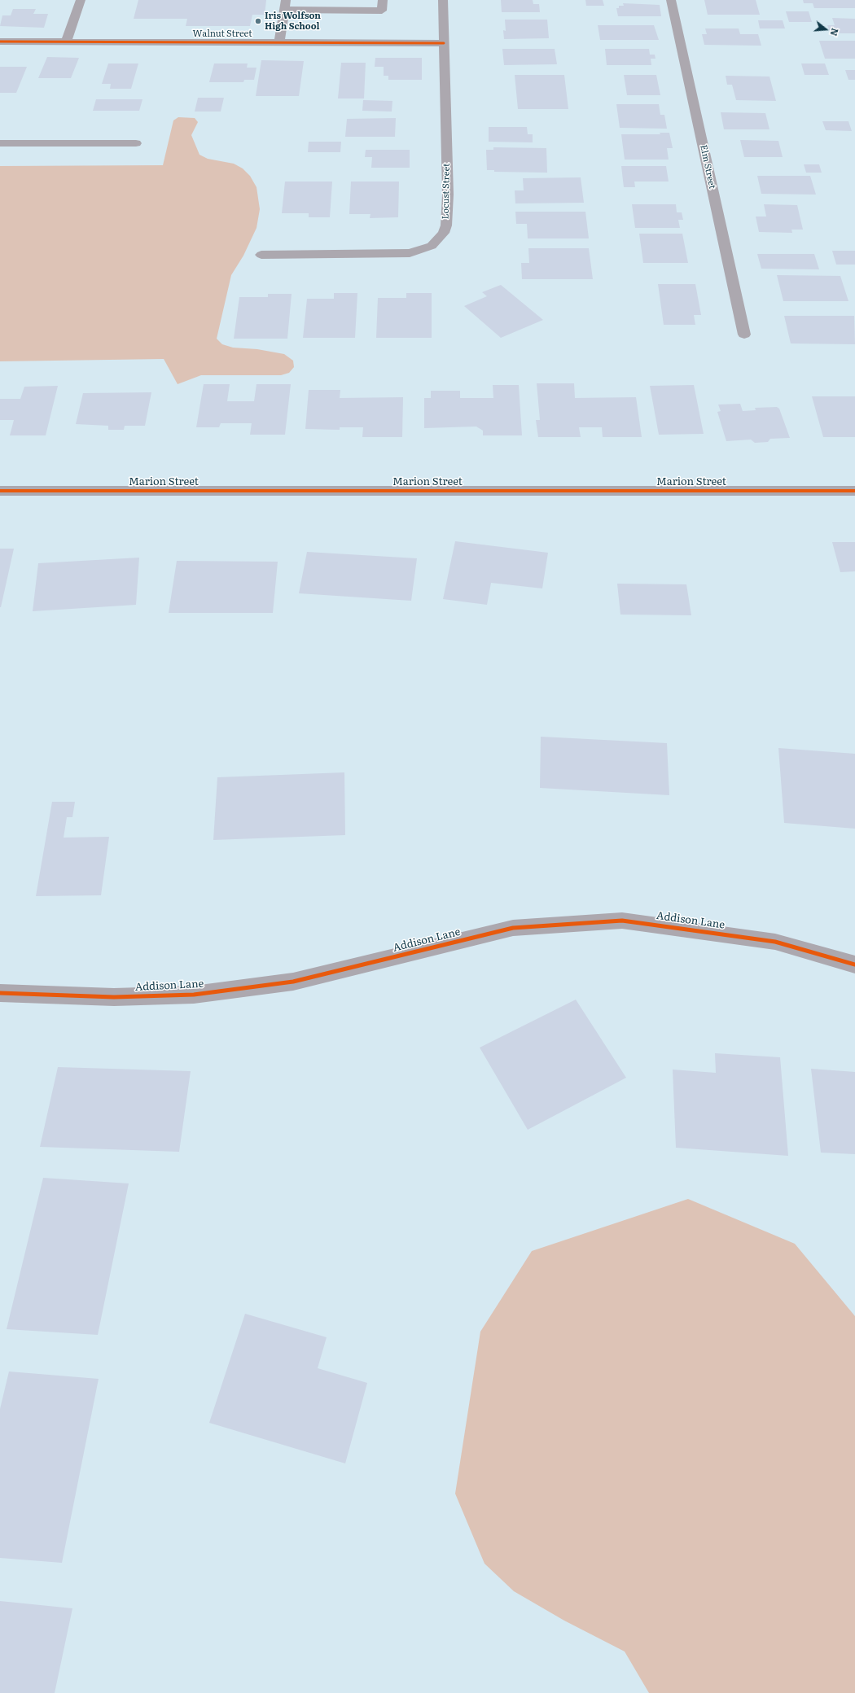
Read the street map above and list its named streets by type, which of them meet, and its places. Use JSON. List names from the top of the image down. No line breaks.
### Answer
{"streets":{"street":["Walnut Street","Elm Street","Locust Street","Marion Street","Addison Lane"]},"crossings":[["Walnut Street","Locust Street"]],"places":["Iris Wolfson High School"],"north":"right"}
